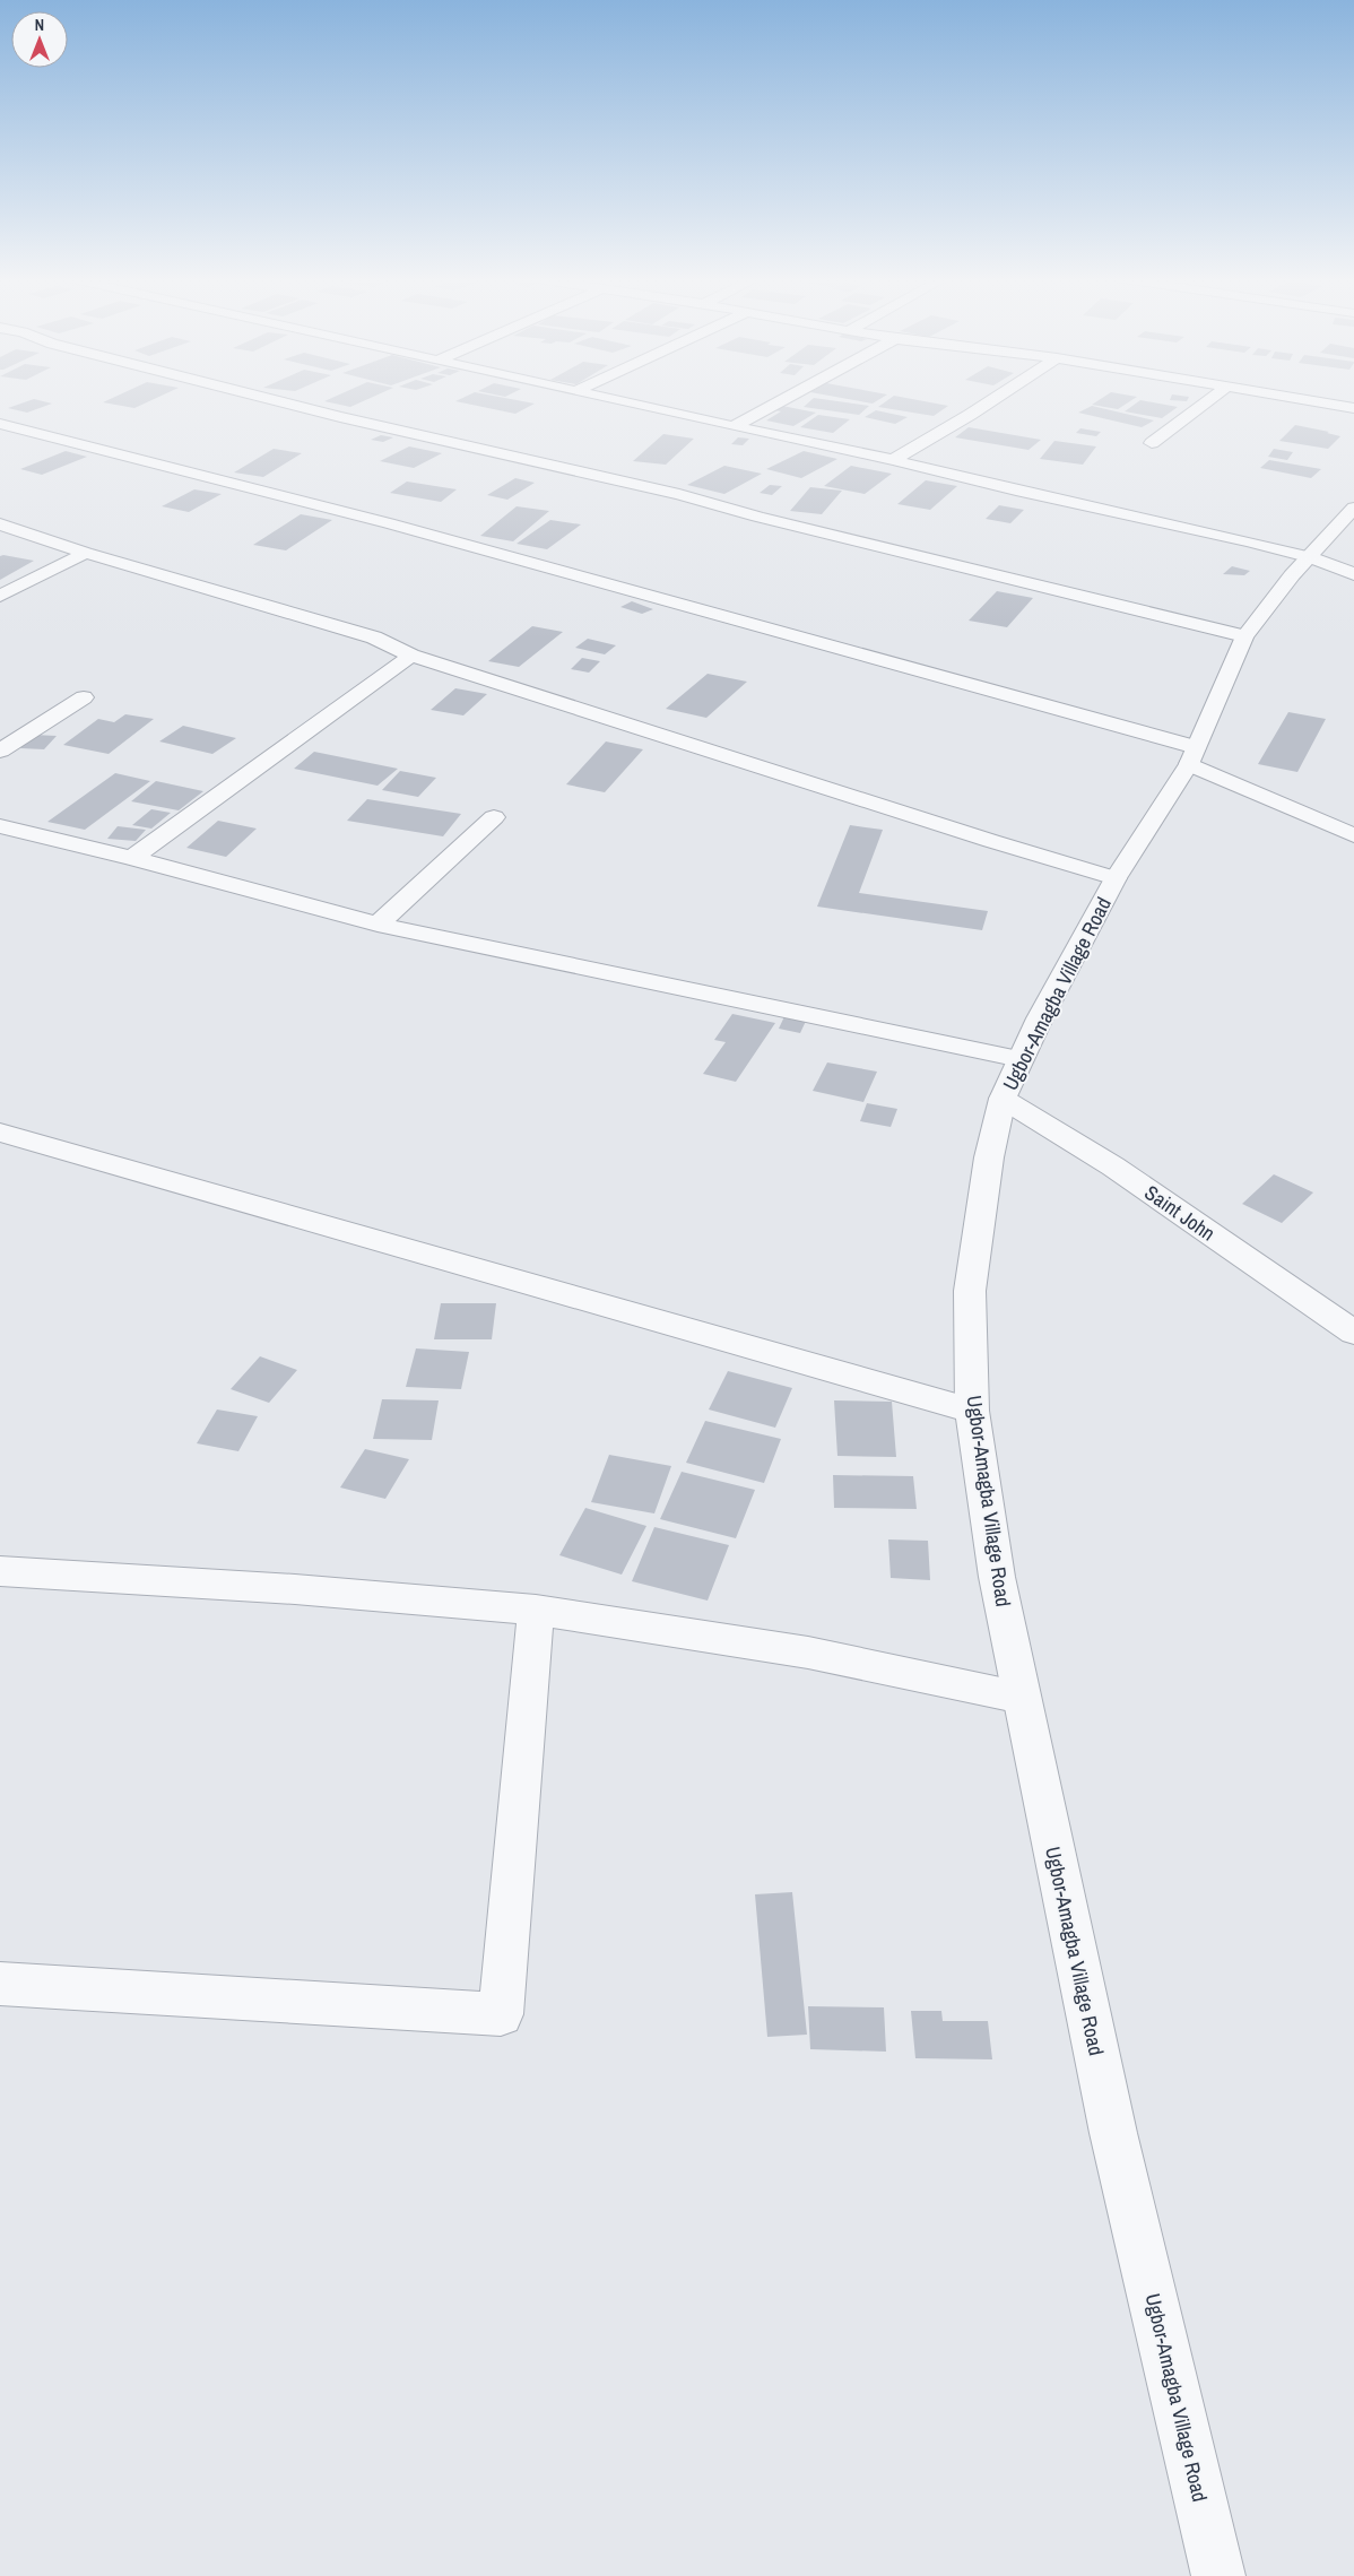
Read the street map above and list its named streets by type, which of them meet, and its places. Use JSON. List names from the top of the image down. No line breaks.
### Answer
{"streets":{"street":["Ugbor-Amagba Village Road","Saint John"]},"crossings":[["Ugbor-Amagba Village Road","Saint John"]],"north":"top"}
